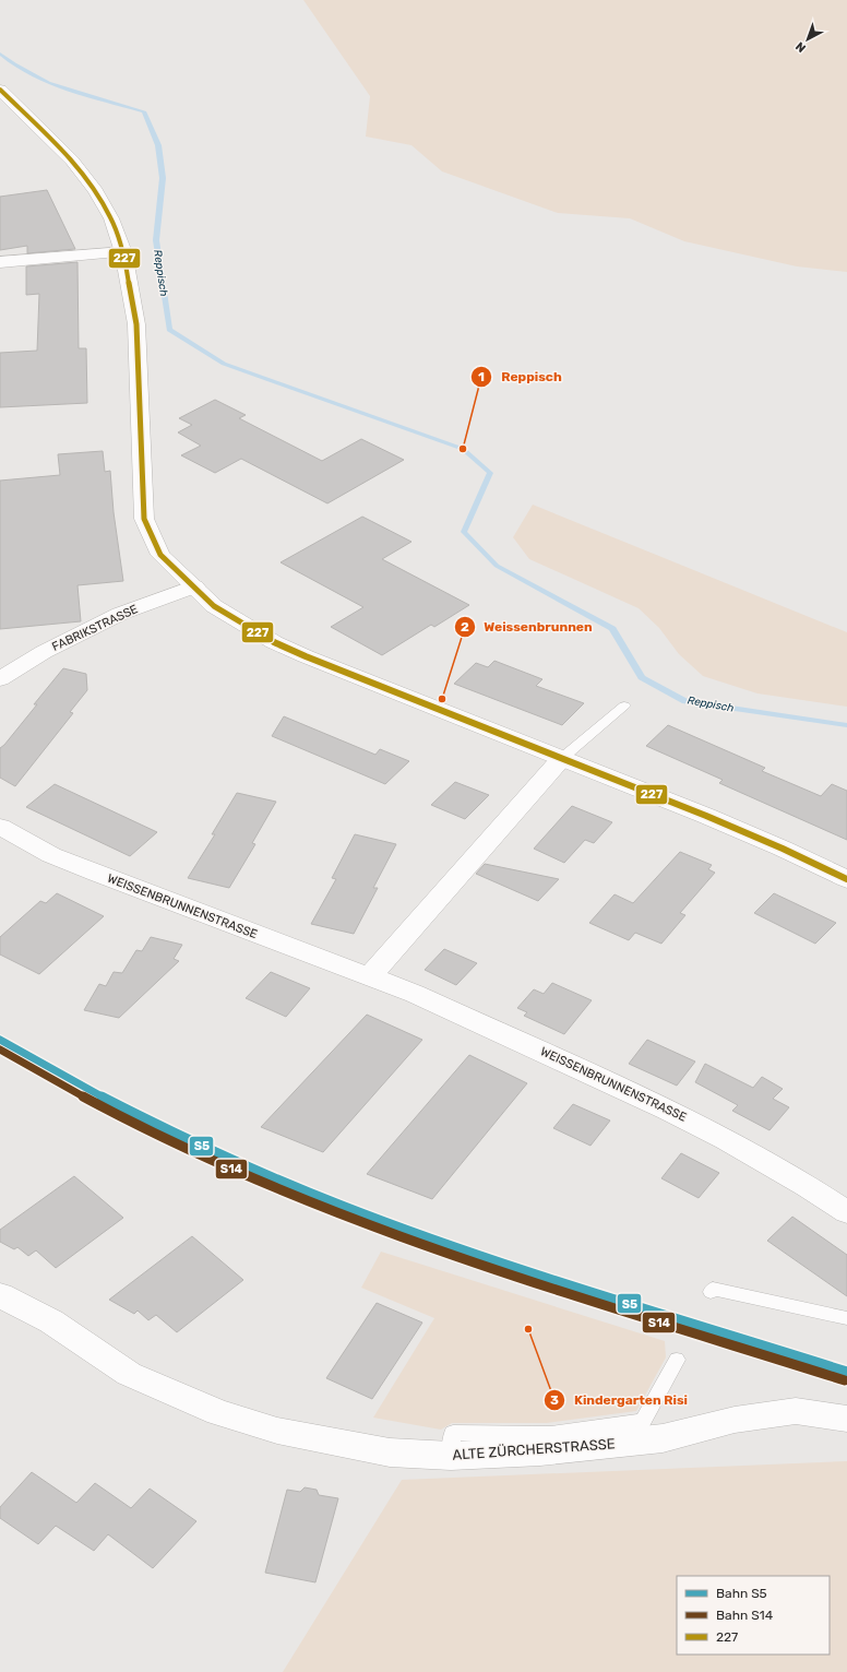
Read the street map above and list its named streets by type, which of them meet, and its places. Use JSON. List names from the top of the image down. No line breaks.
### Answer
{"streets":{"street":["FABRIKSTRASSE","WEISSENBRUNNENSTRASSE","ALTE ZÜRCHERSTRASSE"]},"water":["Reppisch"],"places":["Reppisch","Weissenbrunnen","Kindergarten Risi"],"lines":["transit line 227","rail line S5","rail line S14"],"legend":["Bahn S5","Bahn S14","227"],"north":"bottom left"}
